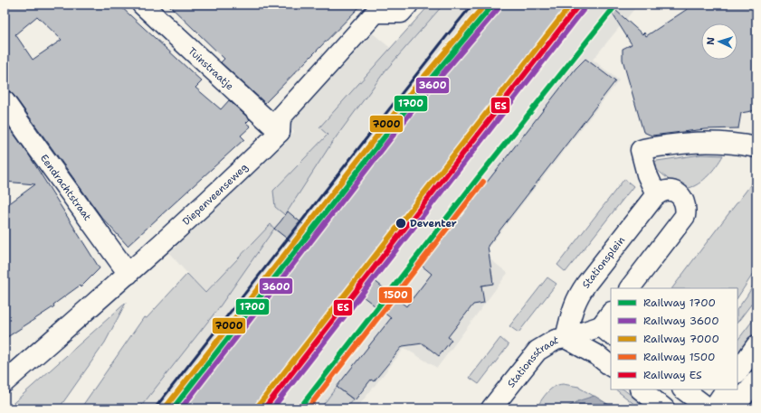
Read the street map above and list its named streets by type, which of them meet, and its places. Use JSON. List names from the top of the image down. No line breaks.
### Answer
{"streets":{"street":["Tuinstraatje","Eendrachtstraat","Diepenveenseweg","Stationsplein","Stationsstraat"]},"crossings":[["Tuinstraatje","Diepenveenseweg"],["Eendrachtstraat","Diepenveenseweg"],["Stationsplein","Stationsstraat"]],"places":["Deventer"],"lines":["rail line 1700","rail line 7000","rail line ES","rail line 3600","rail line 1500"],"legend":["Railway 1700","Railway 3600","Railway 7000","Railway 1500","Railway ES"],"north":"left"}
